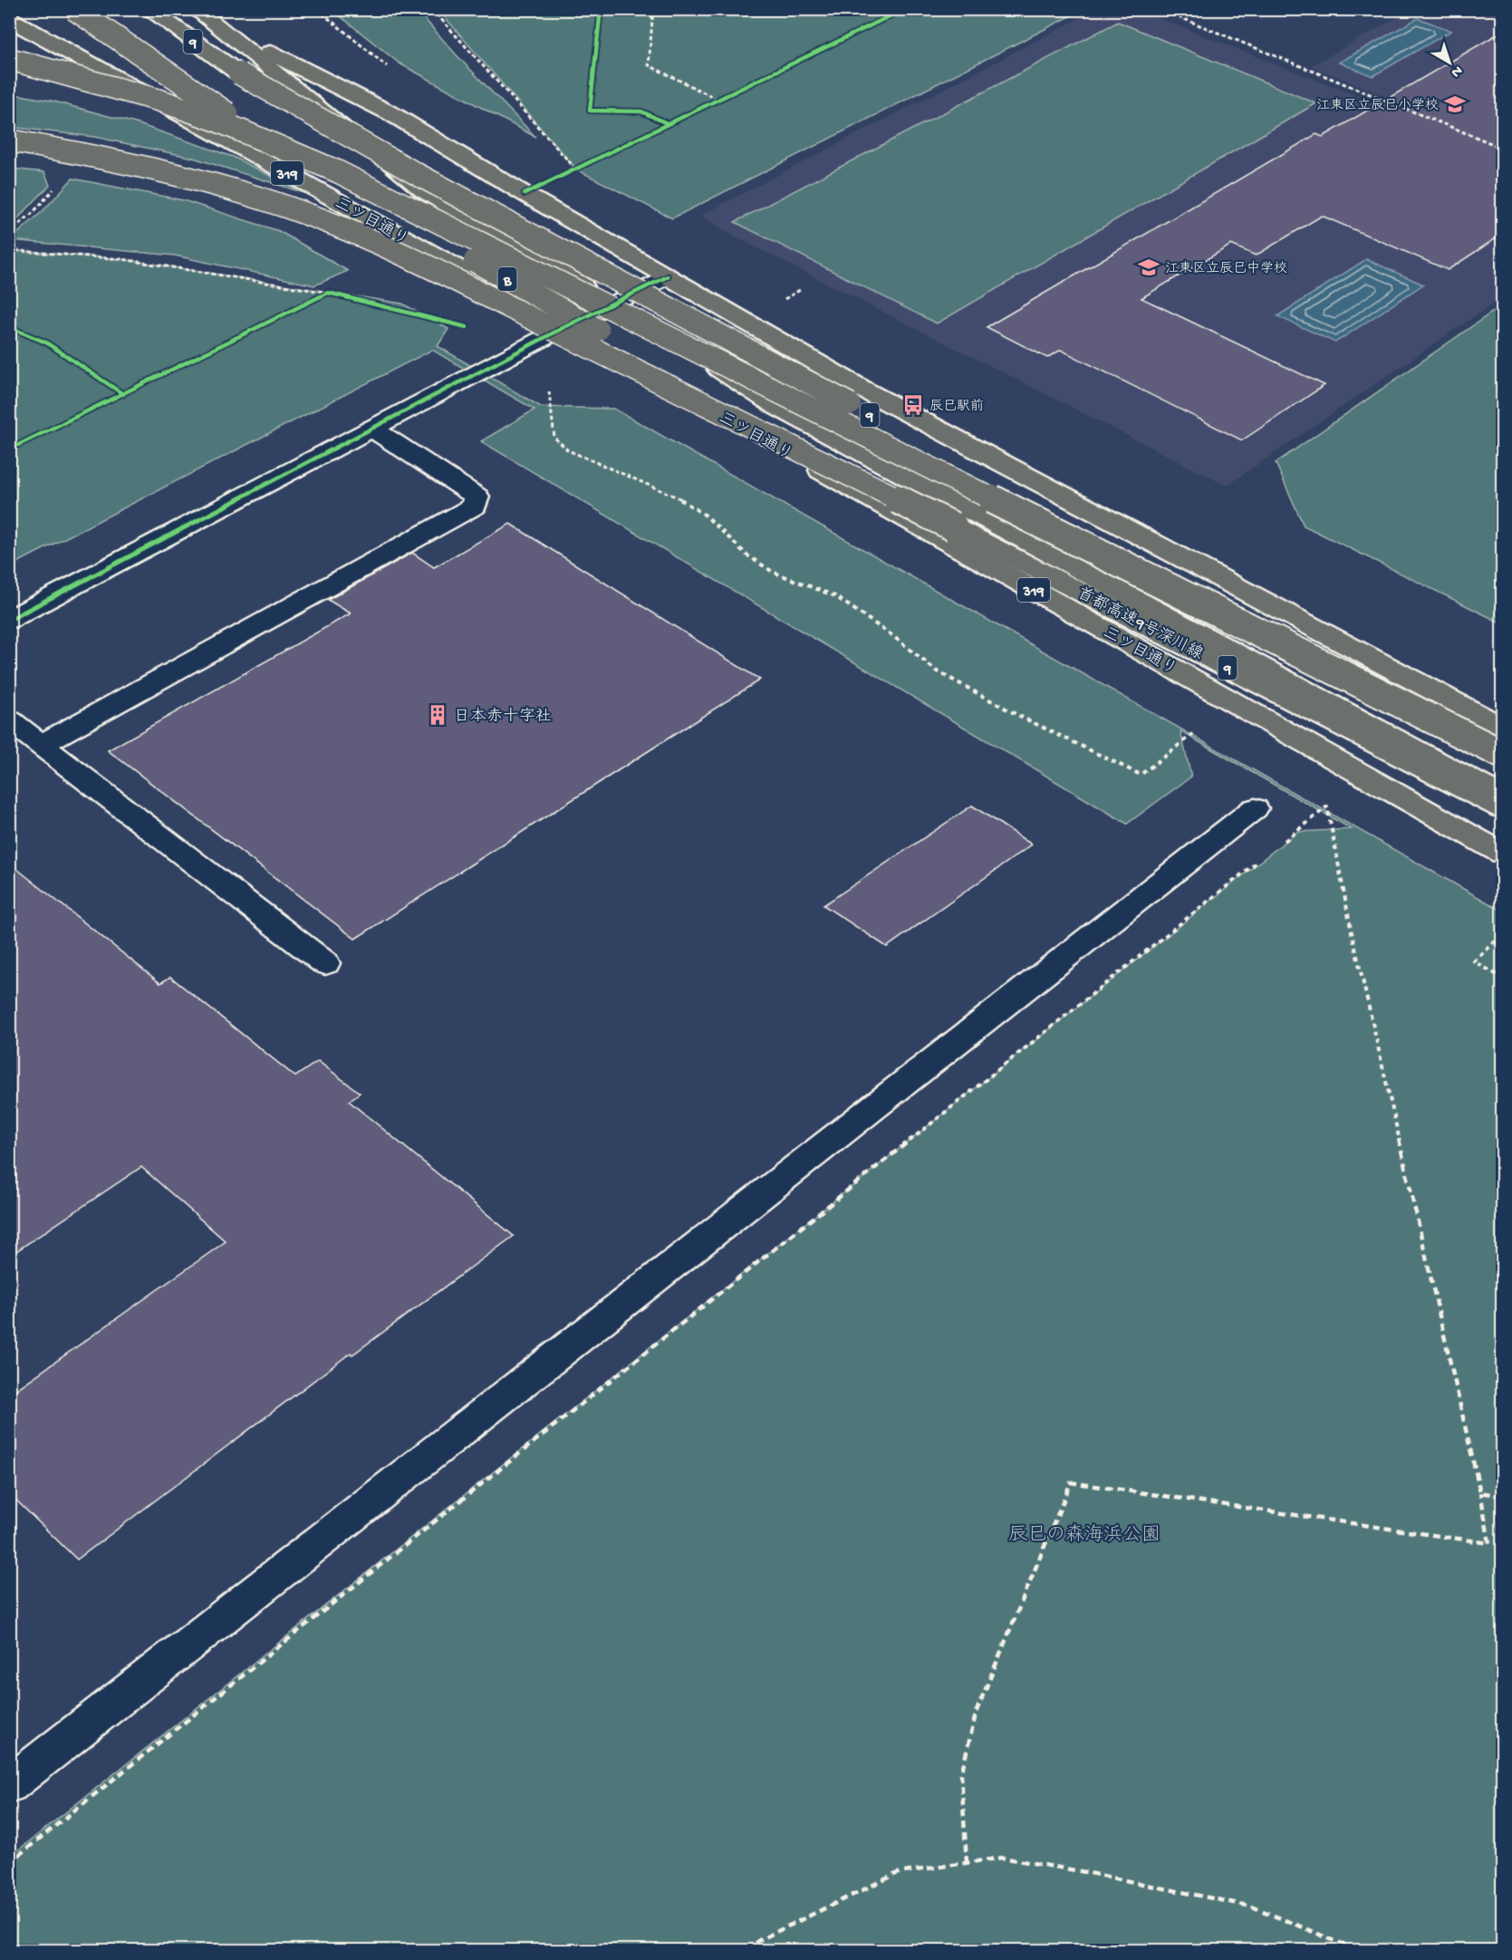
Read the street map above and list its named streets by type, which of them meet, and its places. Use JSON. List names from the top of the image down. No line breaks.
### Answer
{"streets":{"main road":["9","319","三ツ目通り","B","首都高速9号深川線"]},"crossings":[["9","B"],["9","首都高速9号深川線"],["B","首都高速9号深川線"]],"parks":["辰巳の森海浜公園"],"places":{"school or university":["江東区立辰巳小学校","江東区立辰巳中学校"],"bus stop":["辰巳駅前"],"building":["日本赤十字社"]},"north":"bottom right"}
